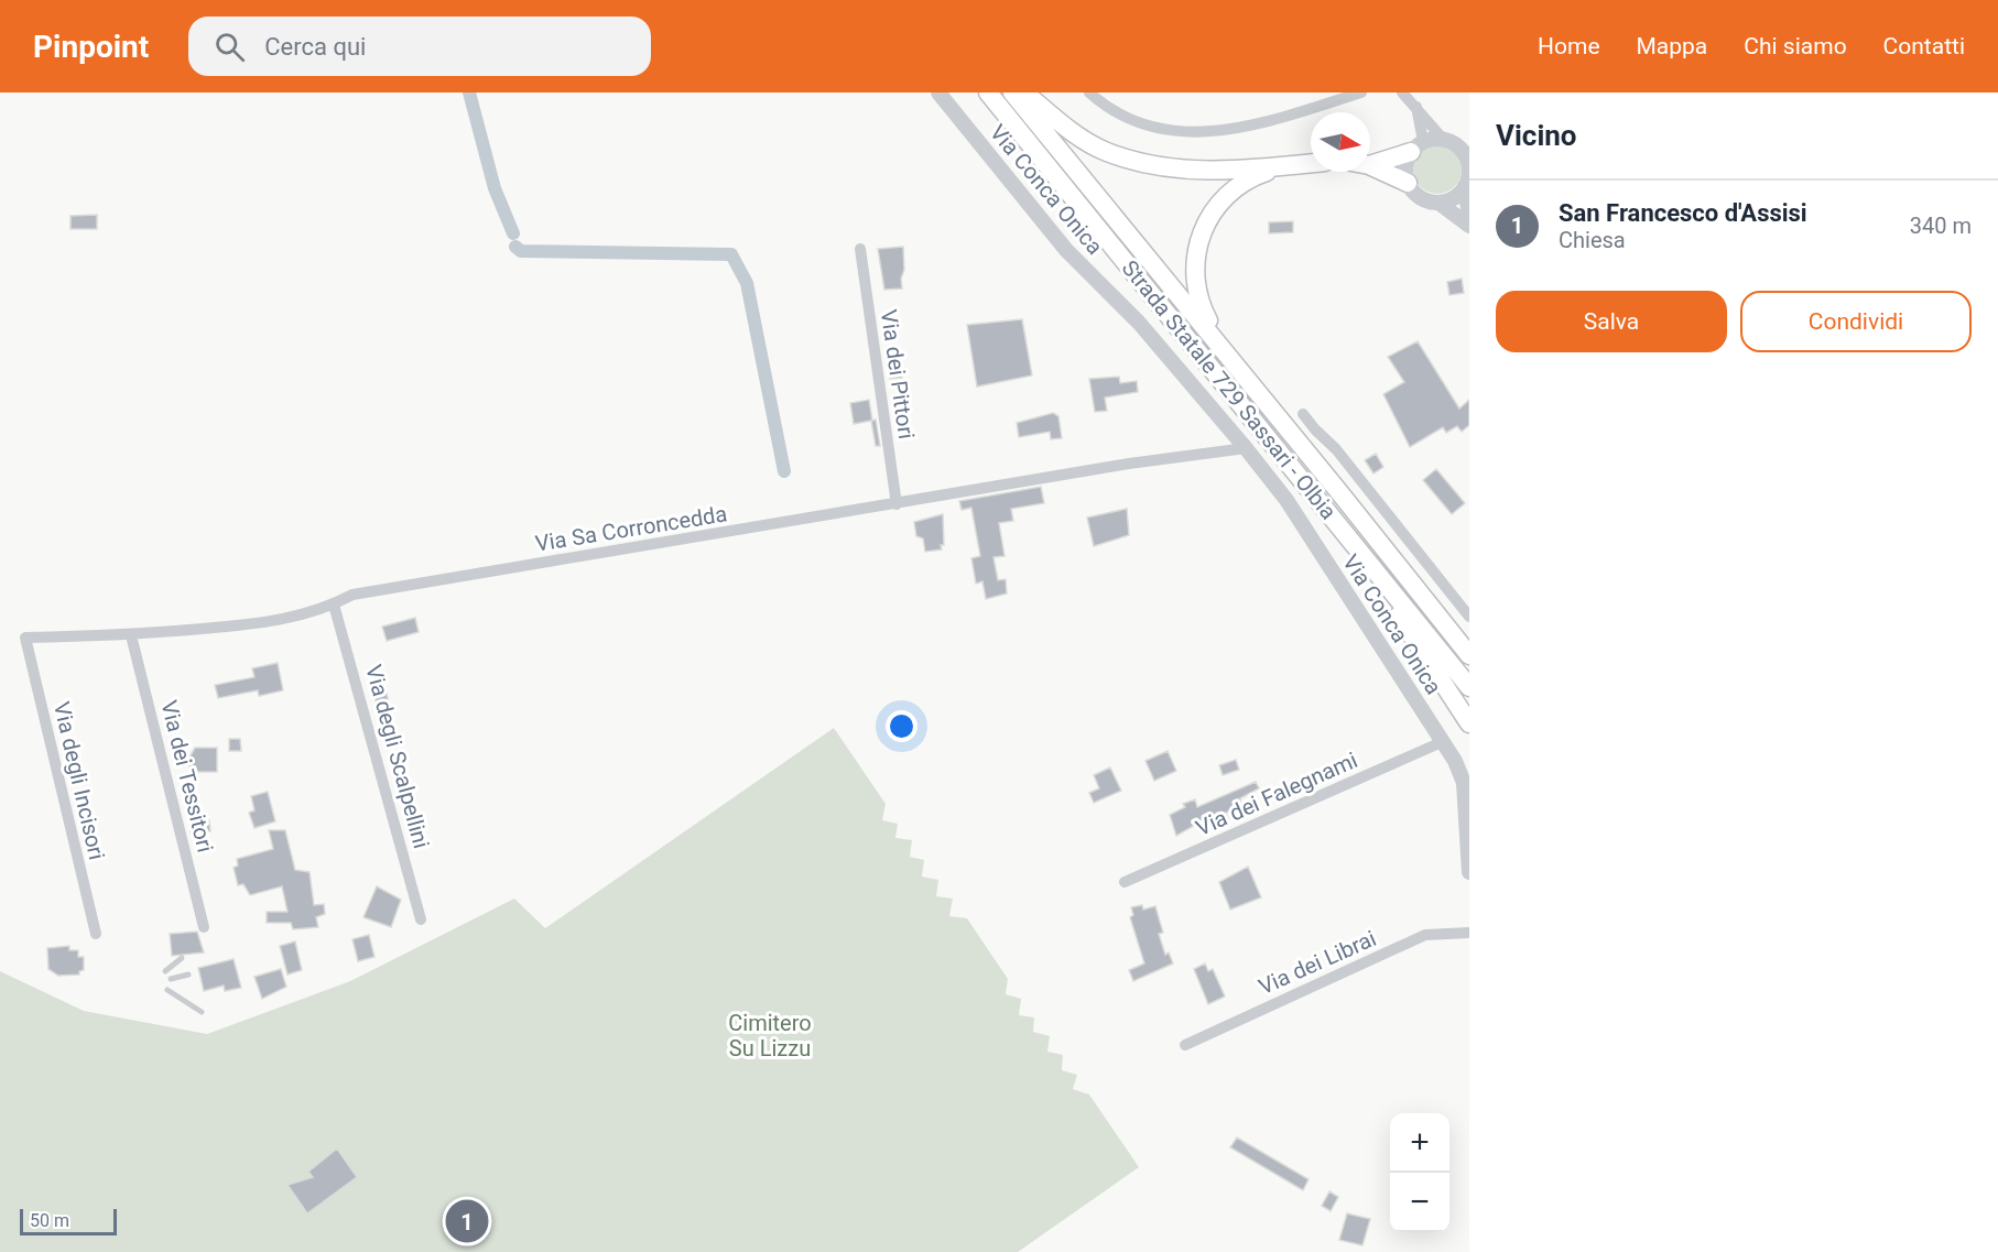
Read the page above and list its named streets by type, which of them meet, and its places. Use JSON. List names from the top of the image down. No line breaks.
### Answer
{"streets":{"highway":["Strada Statale 729 Sassari - Olbia"],"street":["Via Conca Onica","Via dei Pittori","Via Sa Corroncedda","Via degli Scalpellini","Via dei Tessitori","Via degli Incisori","Via dei Falegnami","Via dei Librai"]},"crossings":[["Via Conca Onica","Via Sa Corroncedda"],["Via Conca Onica","Via dei Falegnami"],["Via dei Pittori","Via Sa Corroncedda"],["Via Sa Corroncedda","Via degli Scalpellini"],["Via Sa Corroncedda","Via dei Tessitori"],["Via Sa Corroncedda","Via degli Incisori"]],"parks":["Cimitero Su Lizzu"],"scale_bar":"50 m","north":"right","page":{"header":"Pinpoint","search":"Cerca qui","nav":["Home","Mappa","Chi siamo","Contatti"],"heading":"Vicino","list":[{"mark":"1","name":"San Francesco d'Assisi","note":"Chiesa","value":"340 m"}],"buttons":["Salva","Condividi"],"map_buttons":["+","−"],"pins":"1","scale":"50 m"}}
